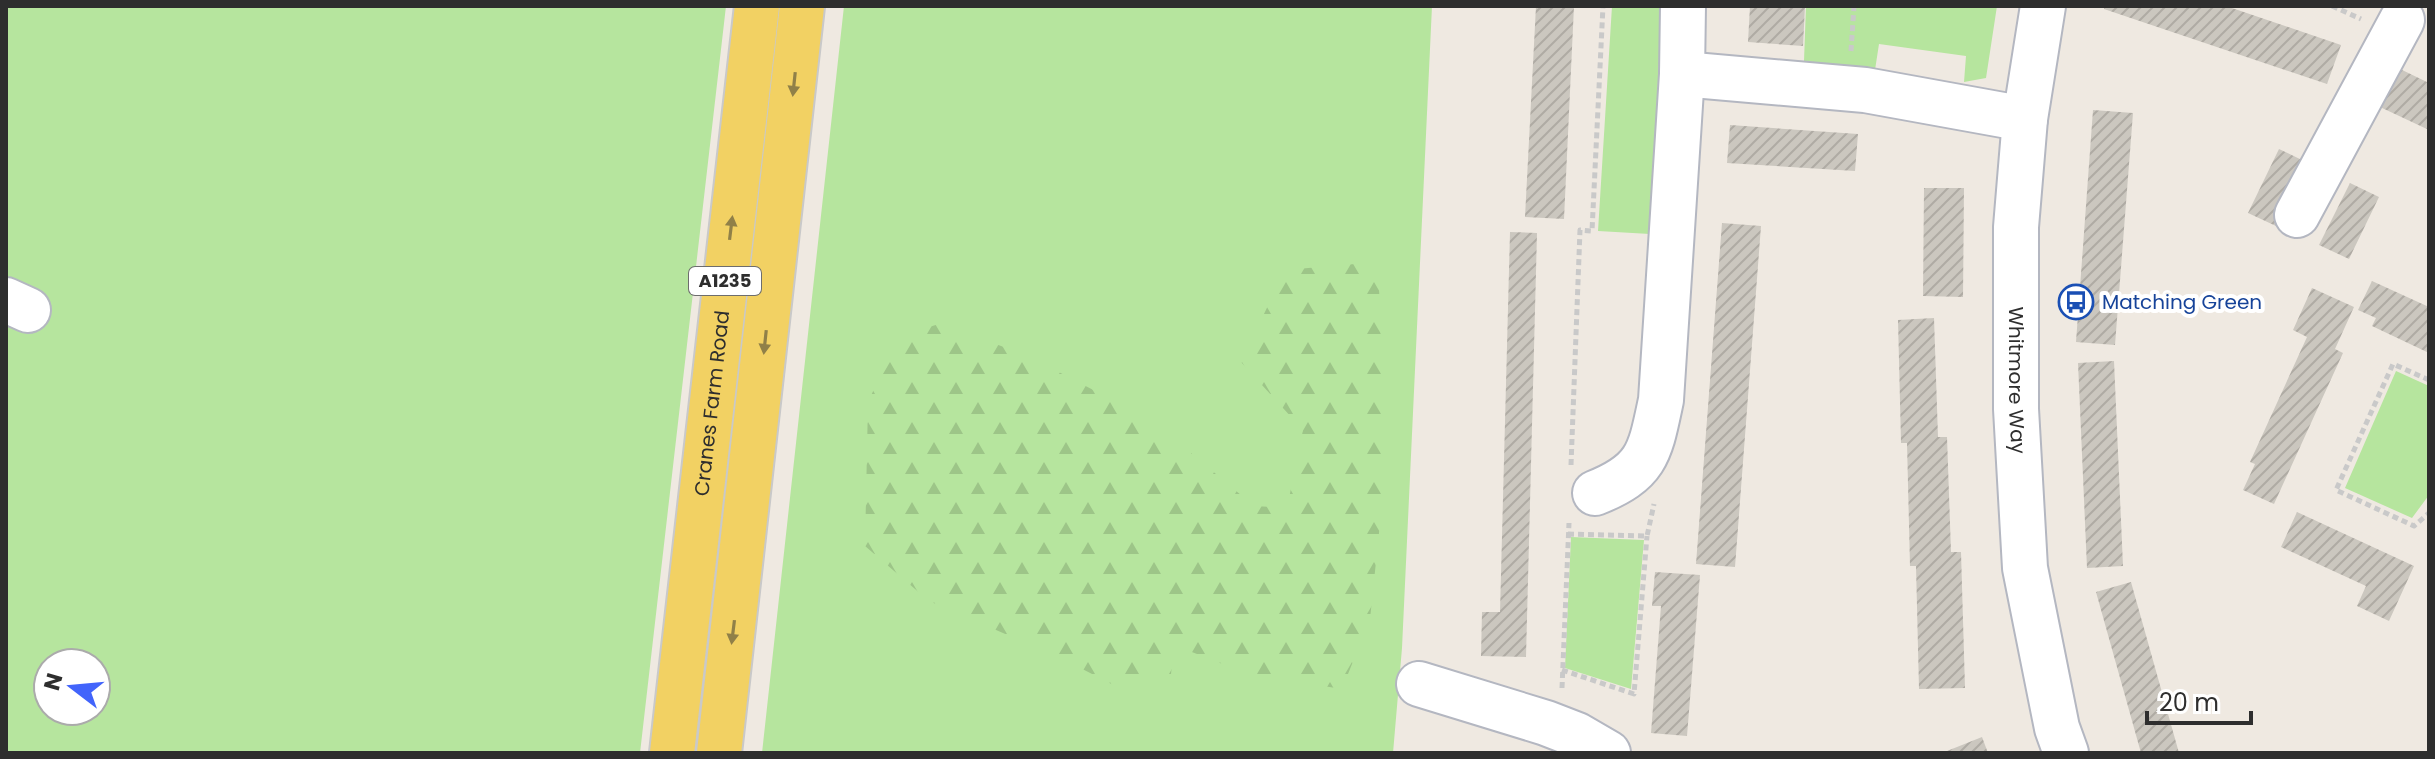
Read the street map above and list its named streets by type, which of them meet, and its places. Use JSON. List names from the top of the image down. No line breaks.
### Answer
{"streets":{"main road":["A1235","Cranes Farm Road"],"street":["Whitmore Way"]},"places":{"bus stop":["Matching Green"]},"scale_bar":"20 m","north":"left"}
